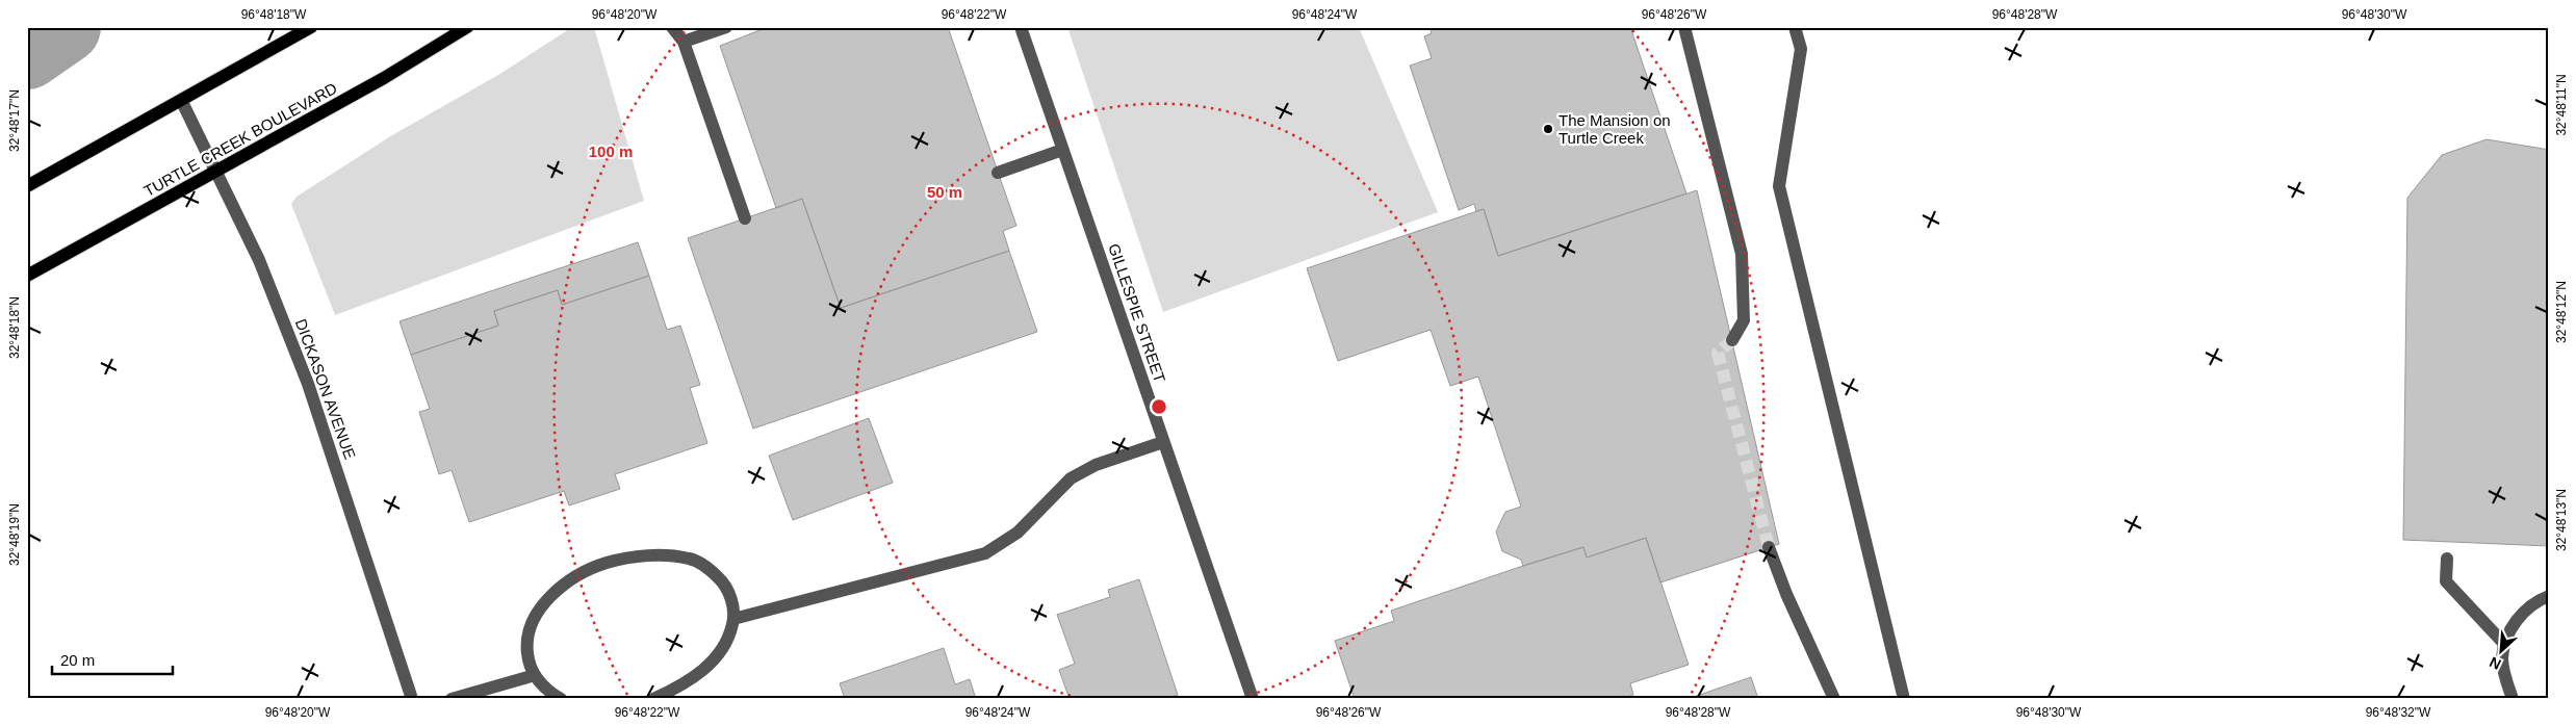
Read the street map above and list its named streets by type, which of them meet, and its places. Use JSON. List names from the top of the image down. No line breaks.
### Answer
{"streets":{"main road":["TURTLE CREEK BOULEVARD"],"street":["GILLESPIE STREET","DICKASON AVENUE"]},"crossings":[["TURTLE CREEK BOULEVARD","DICKASON AVENUE"]],"places":["The Mansion on Turtle Creek"],"scale_bar":"20 m","north":"bottom left","coordinates":["96°48'18\"W","96°48'20\"W","96°48'22\"W","96°48'24\"W","96°48'26\"W","96°48'28\"W","96°48'30\"W","32°48'11\"N","32°48'17\"N","32°48'12\"N","32°48'18\"N","32°48'13\"N","32°48'19\"N","96°48'32\"W"],"rings":["100 m","50 m"]}
